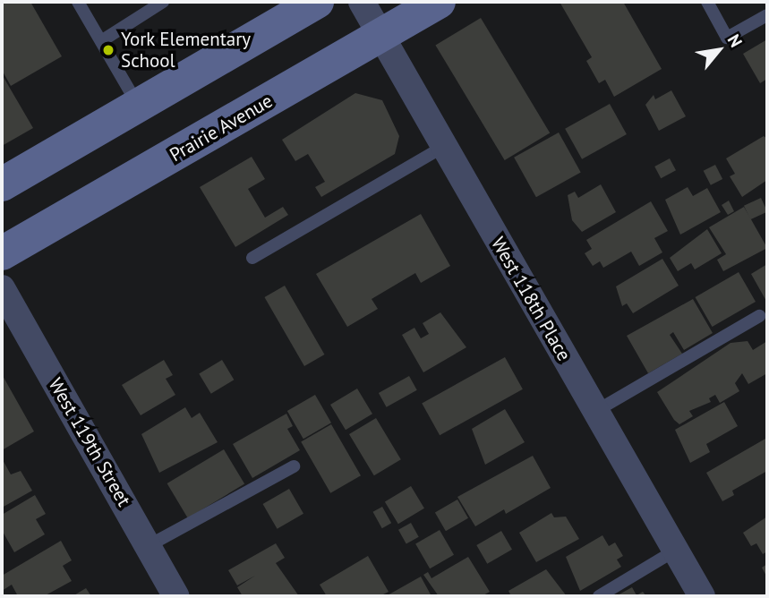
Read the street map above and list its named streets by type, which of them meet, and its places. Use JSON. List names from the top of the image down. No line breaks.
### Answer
{"streets":{"main road":["Prairie Avenue"],"street":["West 118th Place","West 119th Street"]},"crossings":[["Prairie Avenue","West 118th Place"]],"places":["York Elementary School"],"north":"top right"}
